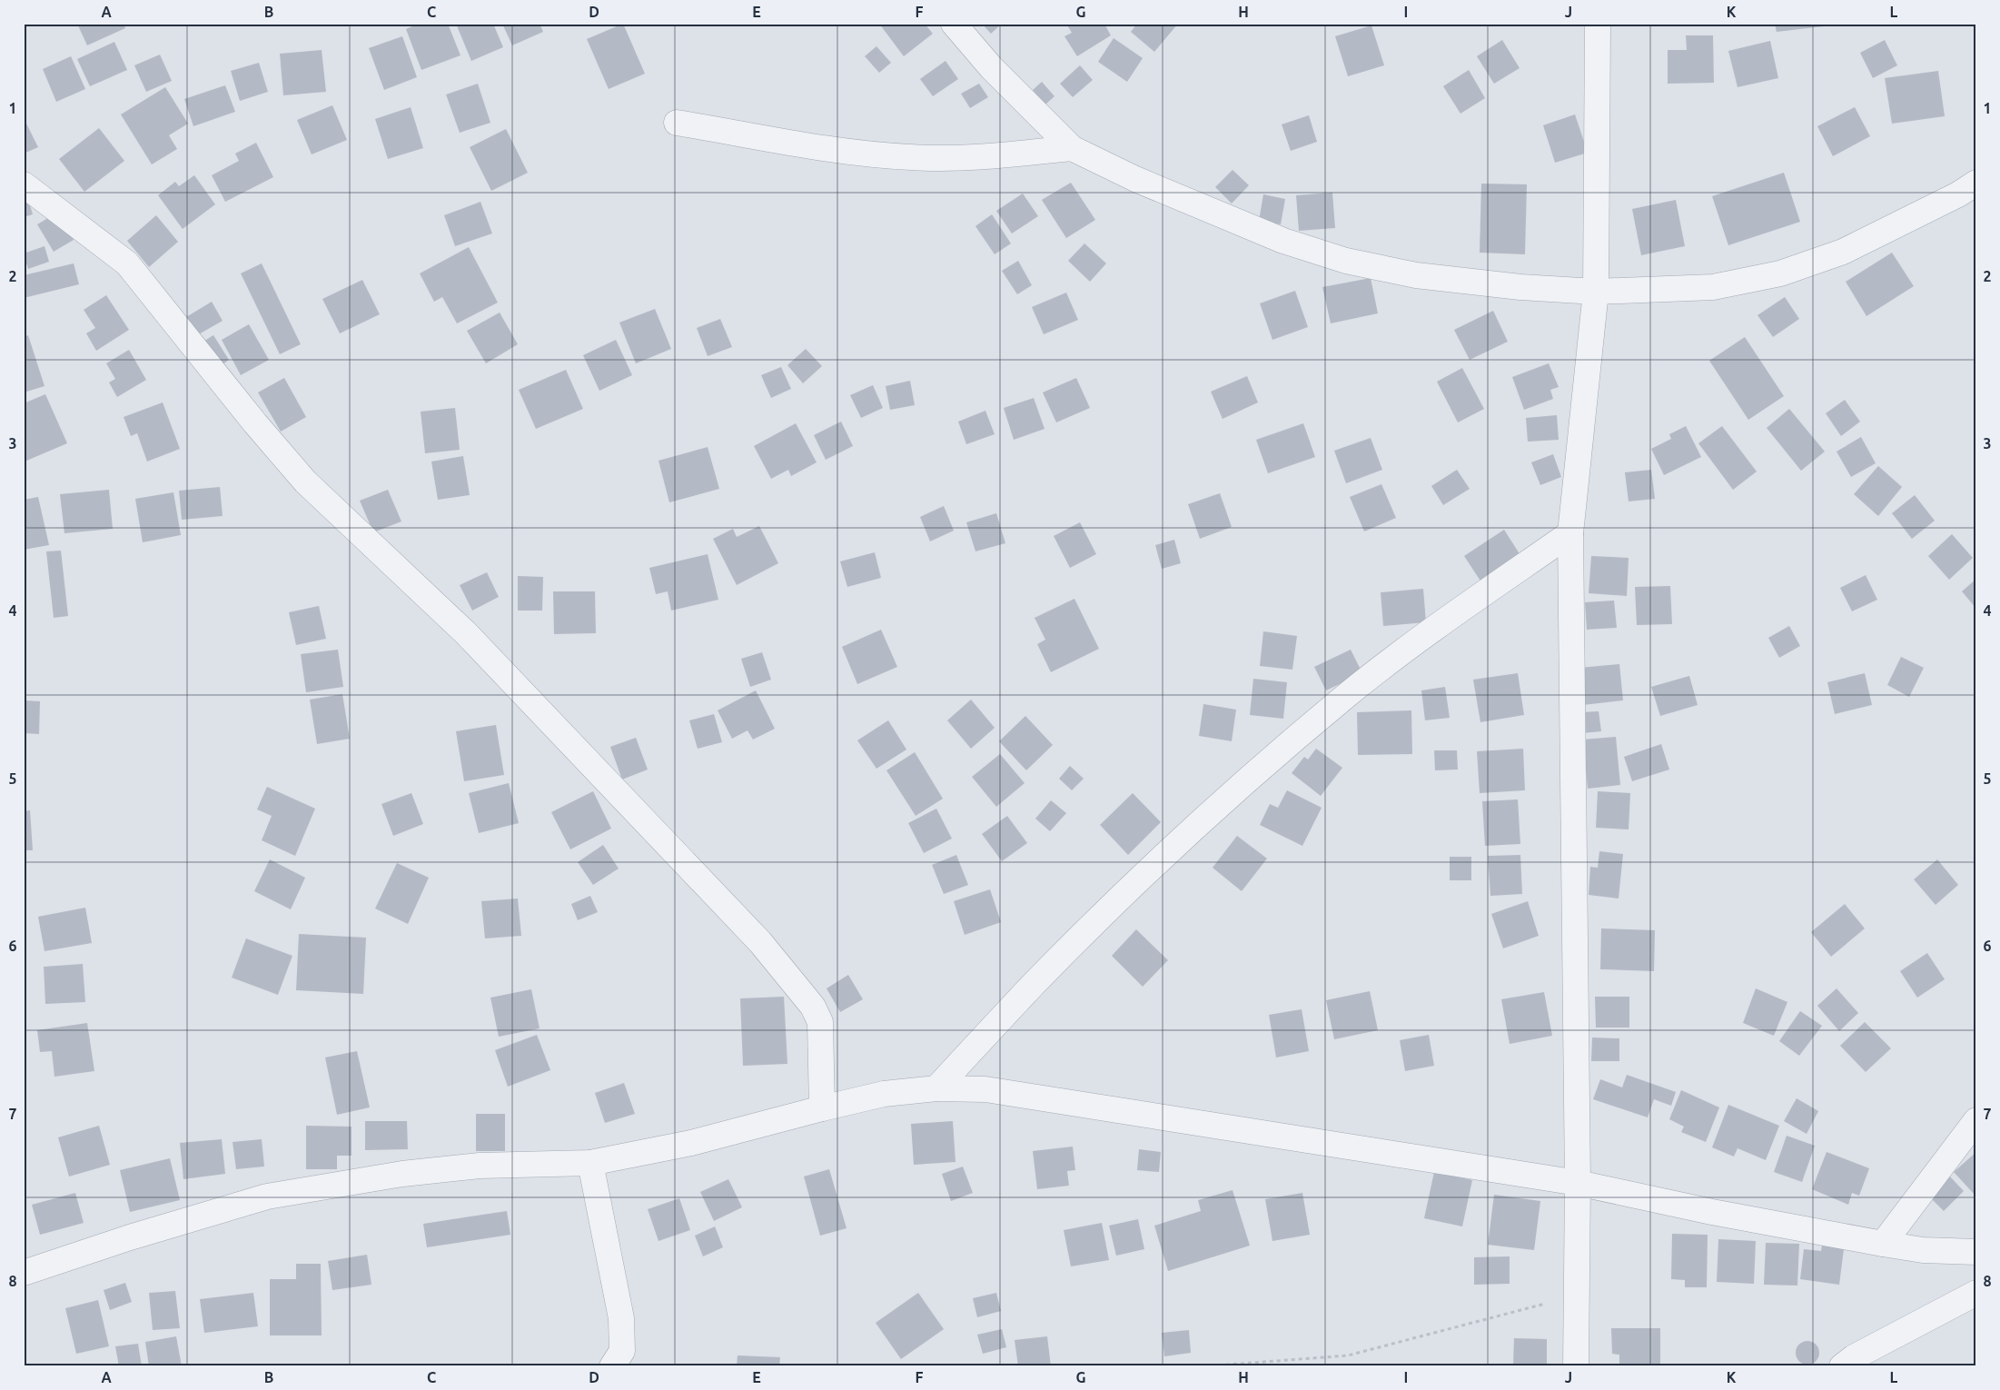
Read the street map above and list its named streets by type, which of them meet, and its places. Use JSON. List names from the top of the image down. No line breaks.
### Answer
{"grid":{"columns":["A","B","C","D","E","F","G","H","I","J","K","L"],"rows":["1","2","3","4","5","6","7","8"]}}
